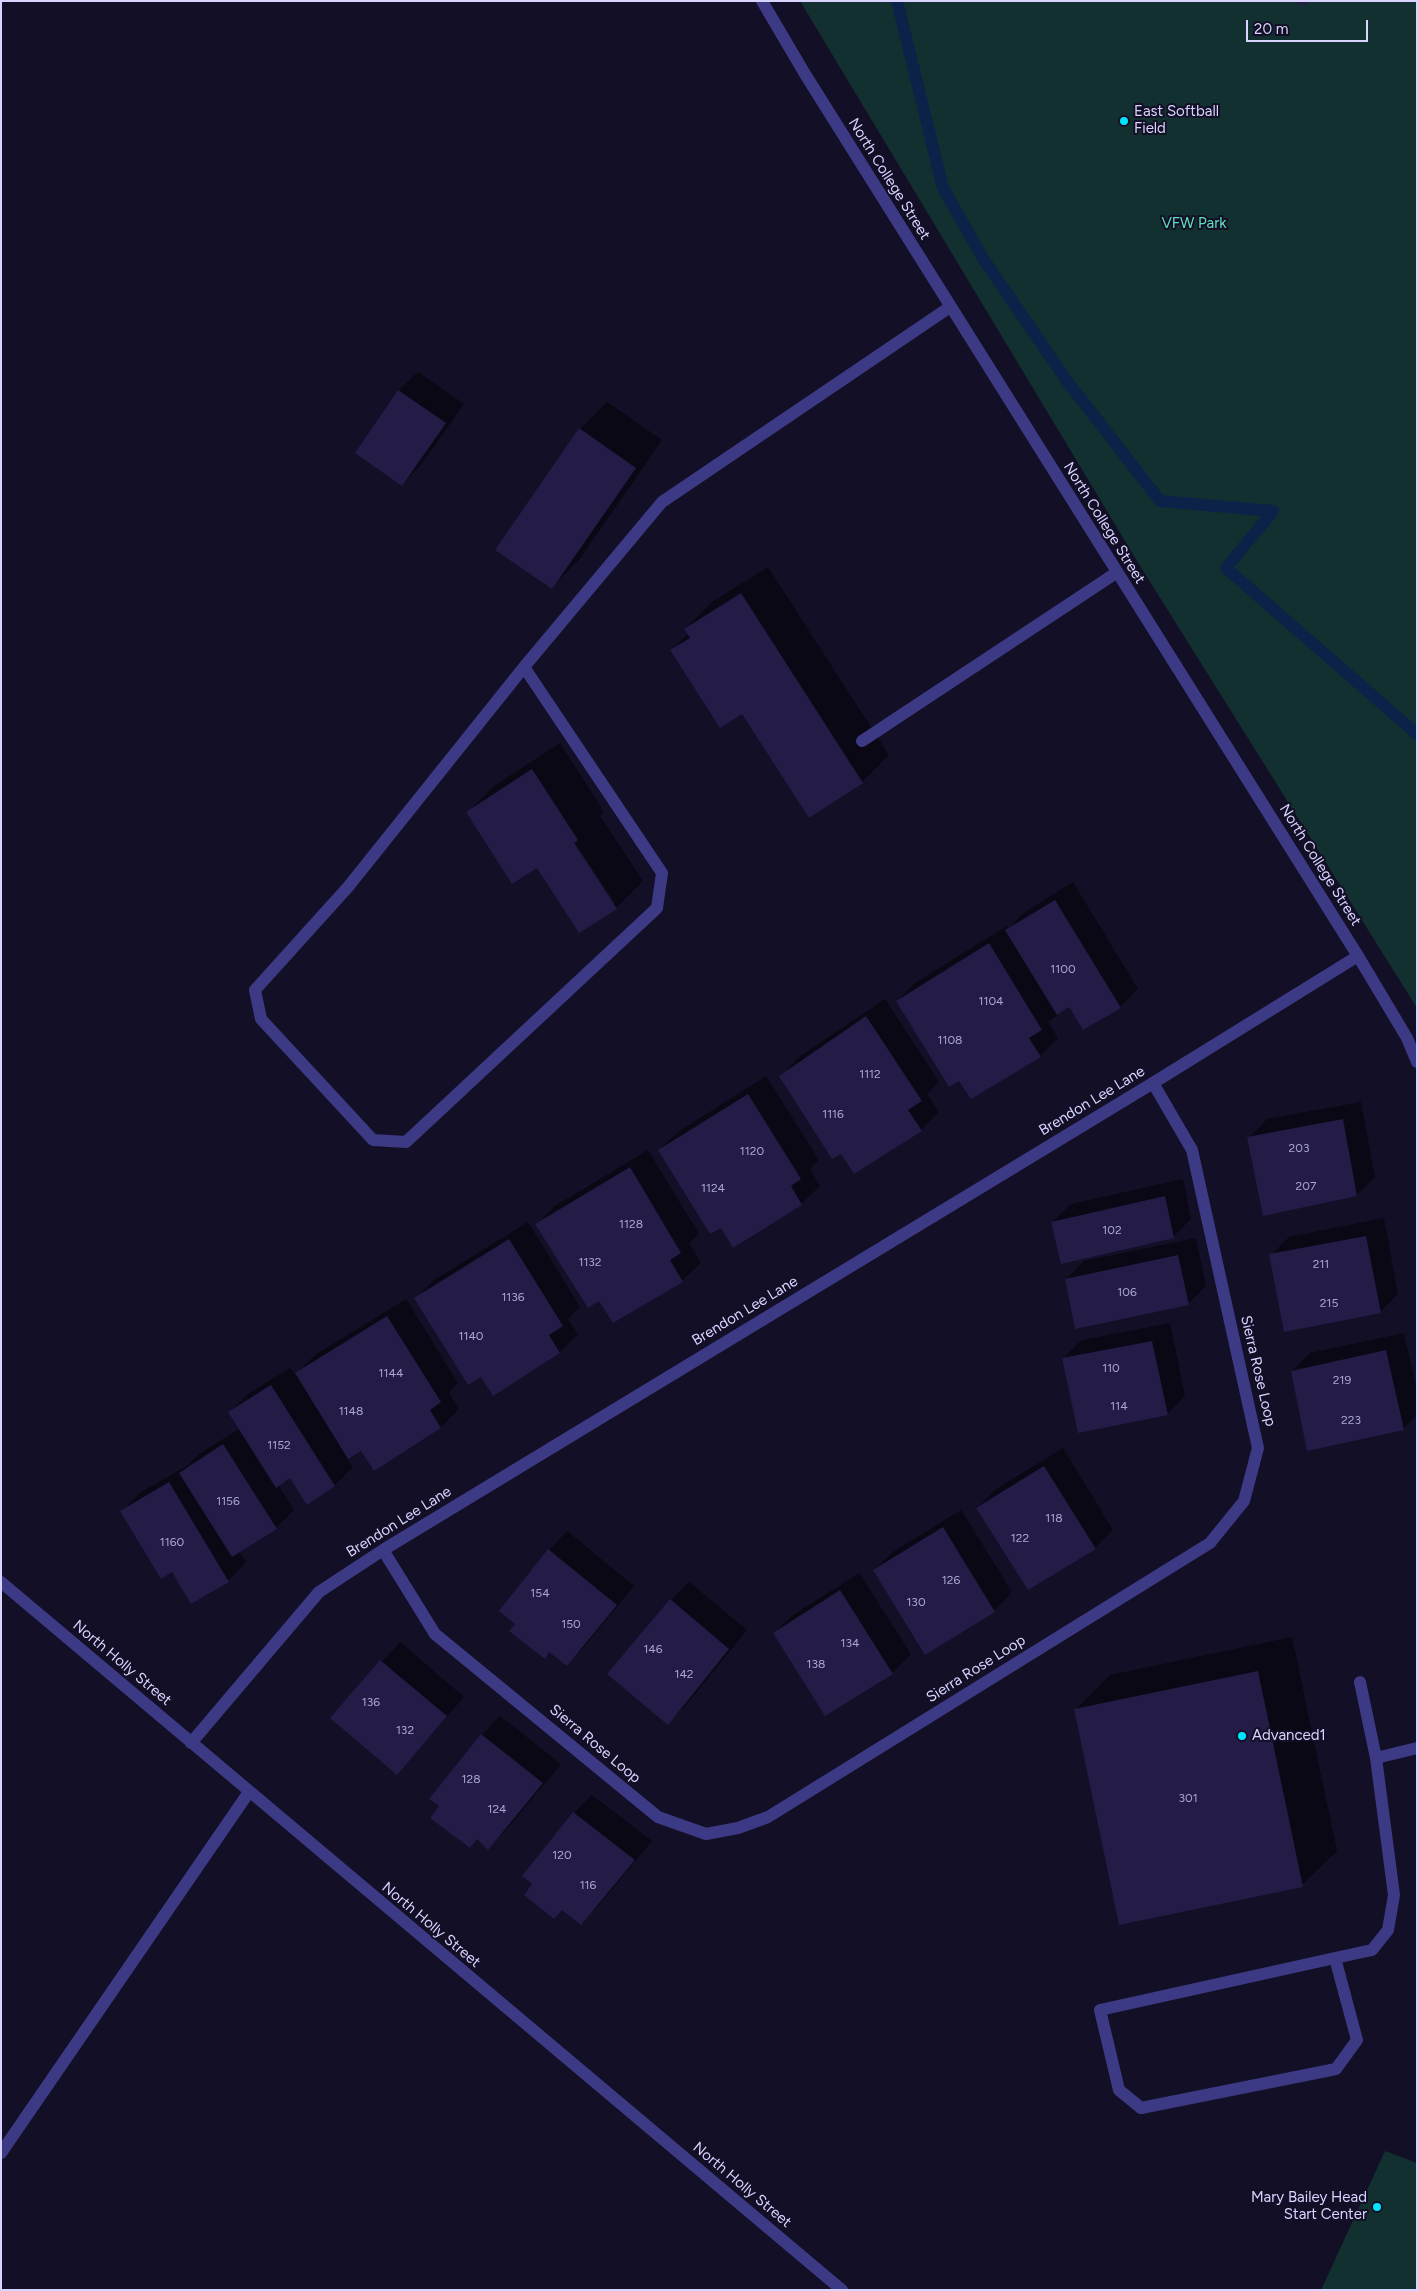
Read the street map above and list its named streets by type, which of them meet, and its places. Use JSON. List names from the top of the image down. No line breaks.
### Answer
{"streets":{"street":["North College Street","Brendon Lee Lane","Sierra Rose Loop","North Holly Street"]},"crossings":[["North College Street","Brendon Lee Lane"],["Brendon Lee Lane","Sierra Rose Loop"],["Brendon Lee Lane","North Holly Street"]],"parks":["VFW Park"],"places":["East Softball Field","Advanced1","Mary Bailey Head Start Center"],"house_numbers":["1100","1104","1108","1112","1116","203","1120","207","1124","1128","102","1132","211","106","1136","215","1140","110","1144","219","114","1148","223","1152","1156","118","122","1160","126","154","130","150","134","146","138","142","136","132","128","301","124","120","116"],"scale_bar":"20 m"}
